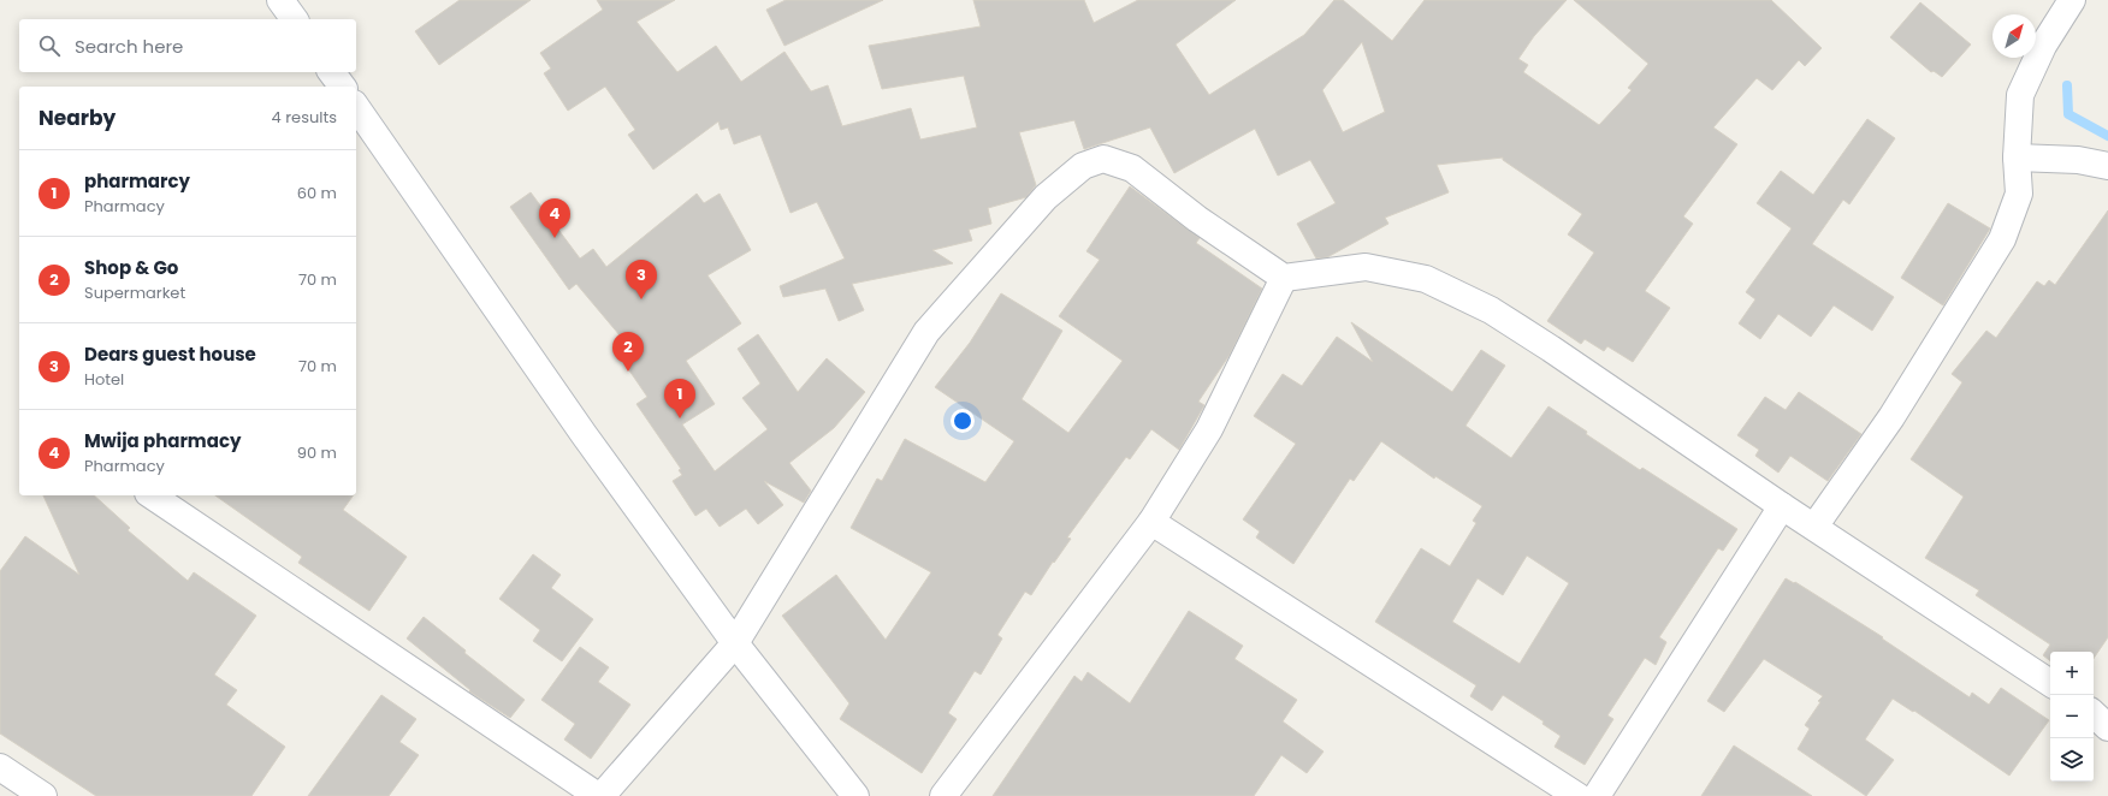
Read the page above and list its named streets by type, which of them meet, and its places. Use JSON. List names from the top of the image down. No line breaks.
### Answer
{"north":"top right","page":{"search":"Search here","heading":["Nearby","4 results"],"list":[{"mark":"1","name":"pharmarcy","note":"Pharmacy","value":"60 m"},{"mark":"2","name":"Shop & Go","note":"Supermarket","value":"70 m"},{"mark":"3","name":"Dears guest house","note":"Hotel","value":"70 m"},{"mark":"4","name":"Mwija pharmacy","note":"Pharmacy","value":"90 m"}],"pins":["4","3","2","1"],"map_buttons":["+","−"]}}
